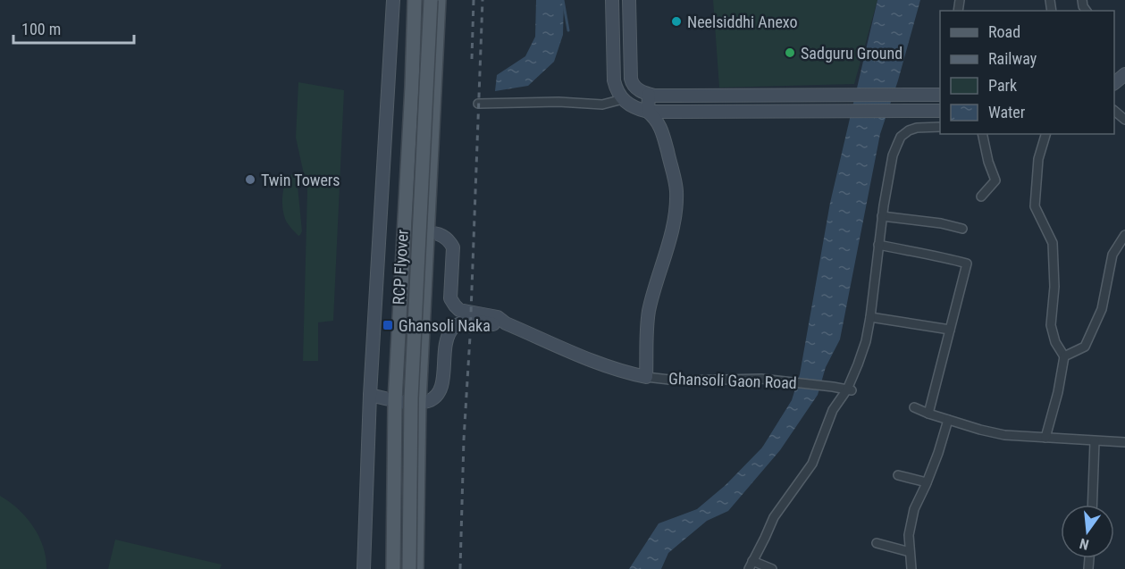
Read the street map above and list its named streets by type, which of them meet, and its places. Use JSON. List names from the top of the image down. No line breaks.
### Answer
{"streets":{"main road":["RCP Flyover"],"street":["Ghansoli Gaon Road"]},"places":{"other":["Neelsiddhi Anexo","Sadguru Ground","Twin Towers"],"transit":["Ghansoli Naka"]},"legend":["Road","Railway","Park","Water"],"scale_bar":"100 m","north":"bottom"}
